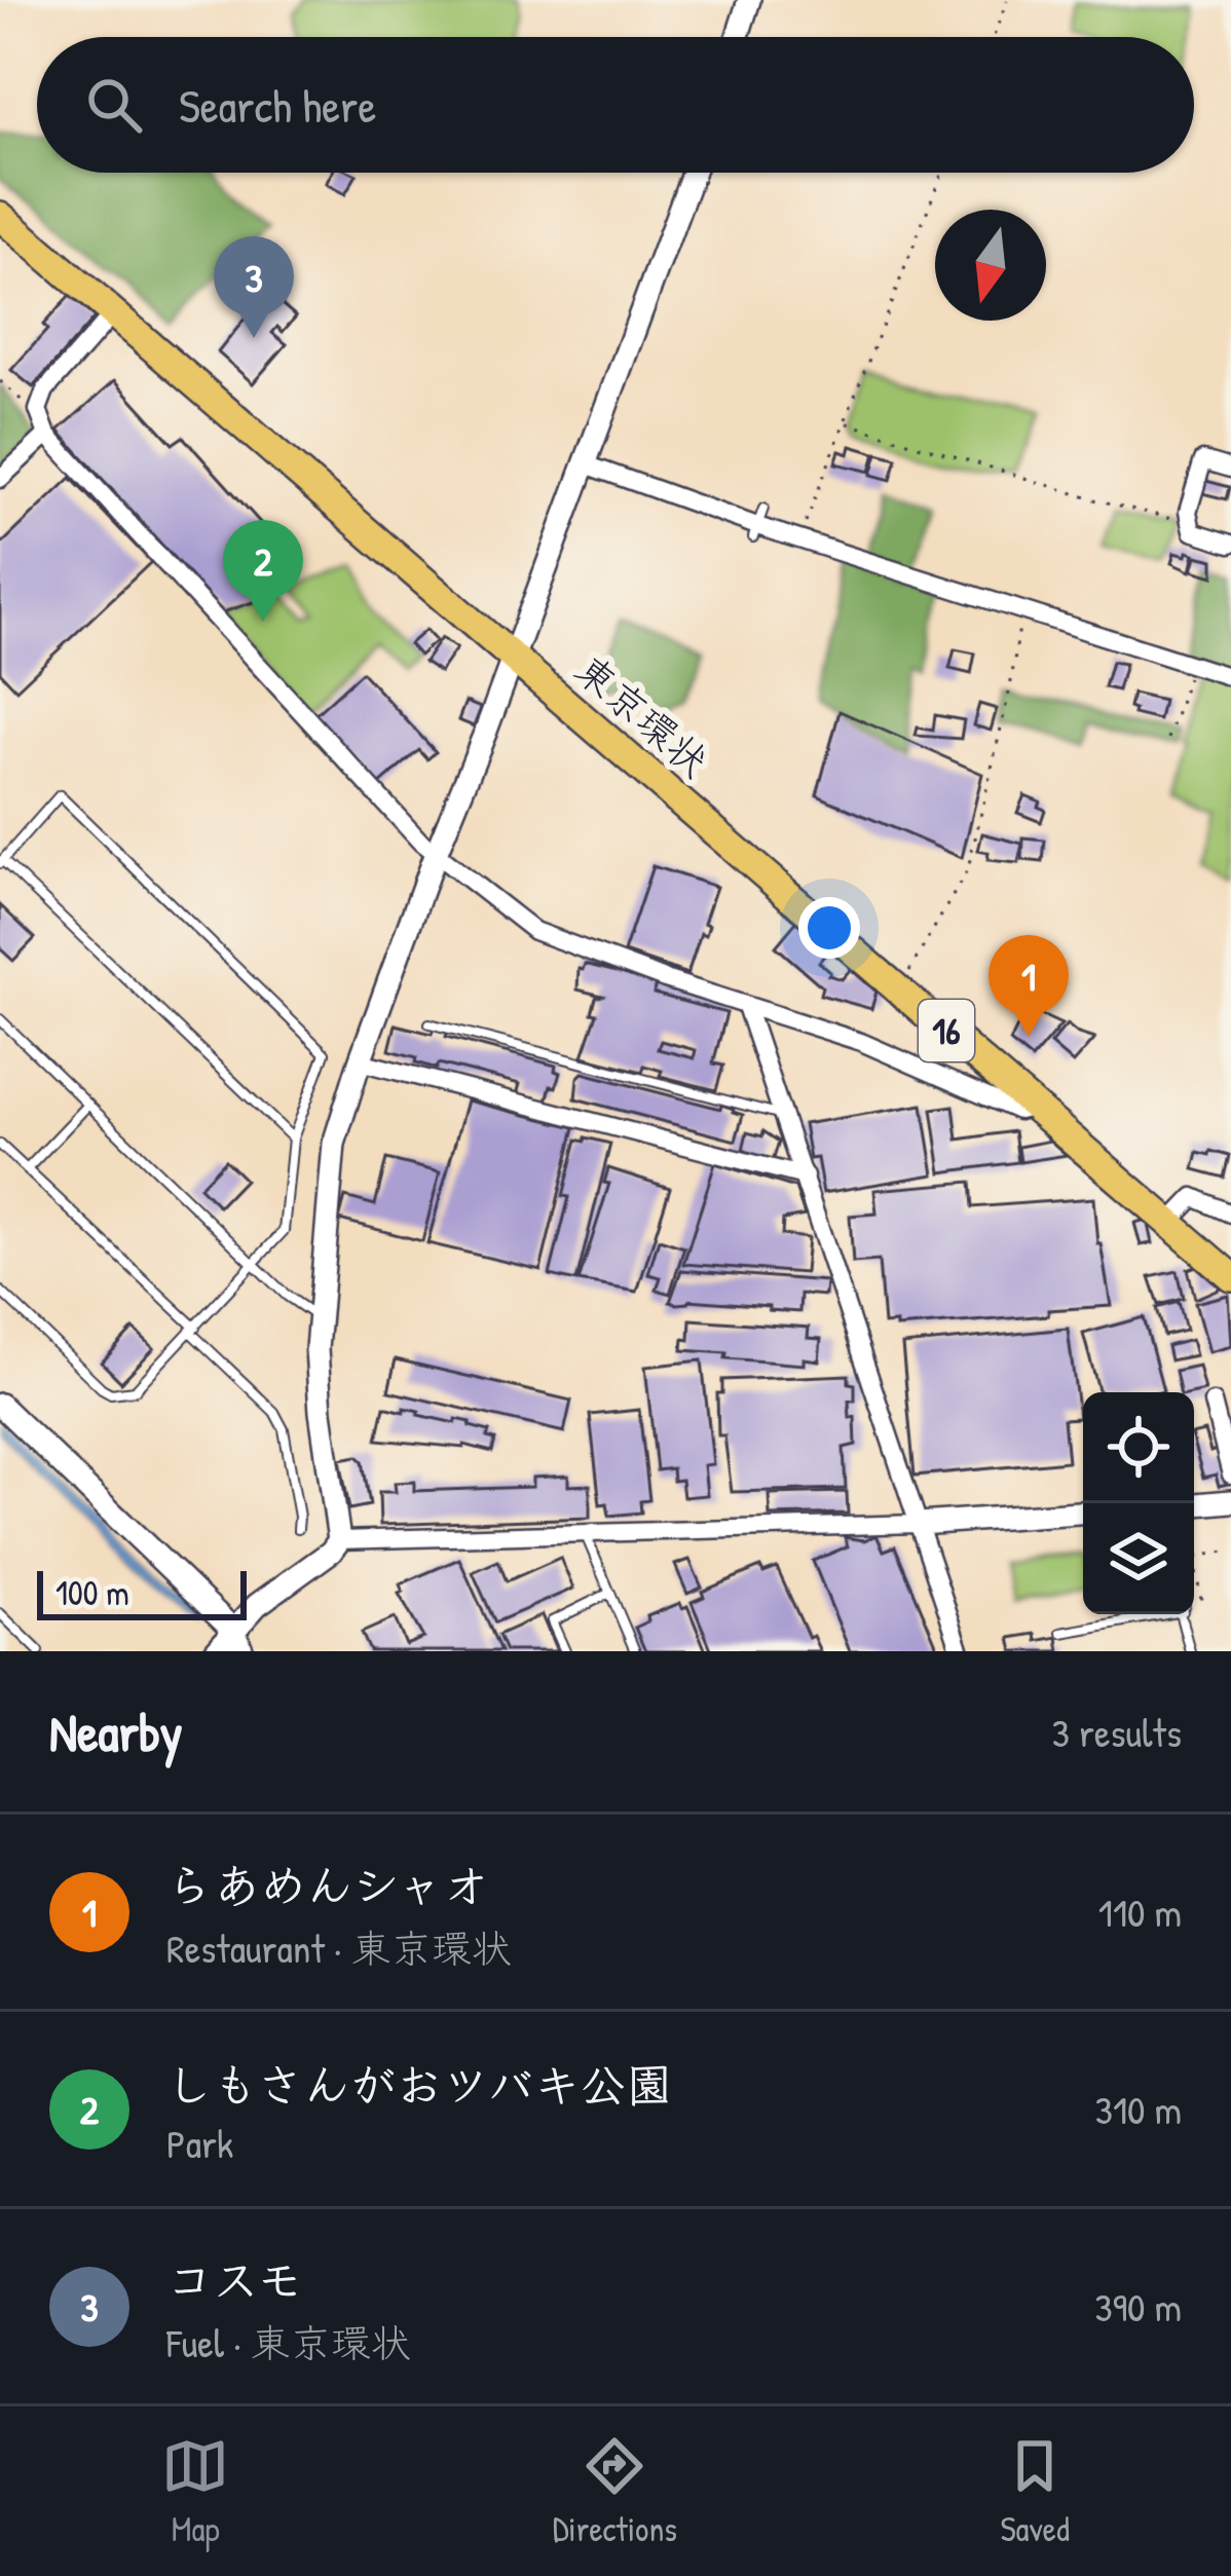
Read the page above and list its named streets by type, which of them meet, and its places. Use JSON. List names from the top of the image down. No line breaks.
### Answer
{"streets":{"highway":["東京環状","16"]},"scale_bar":"100 m","north":"bottom","page":{"search":"Search here","pins":["3","2","1"],"scale":"100 m","heading":["Nearby","3 results"],"list":[{"mark":"1","name":"らあめんシャオ","note":"Restaurant · 東京環状","value":"110 m"},{"mark":"2","name":"しもさんがおツバキ公園","note":"Park","value":"310 m"},{"mark":"3","name":"コスモ","note":"Fuel · 東京環状","value":"390 m"}],"nav":["Map","Directions","Saved"]}}
